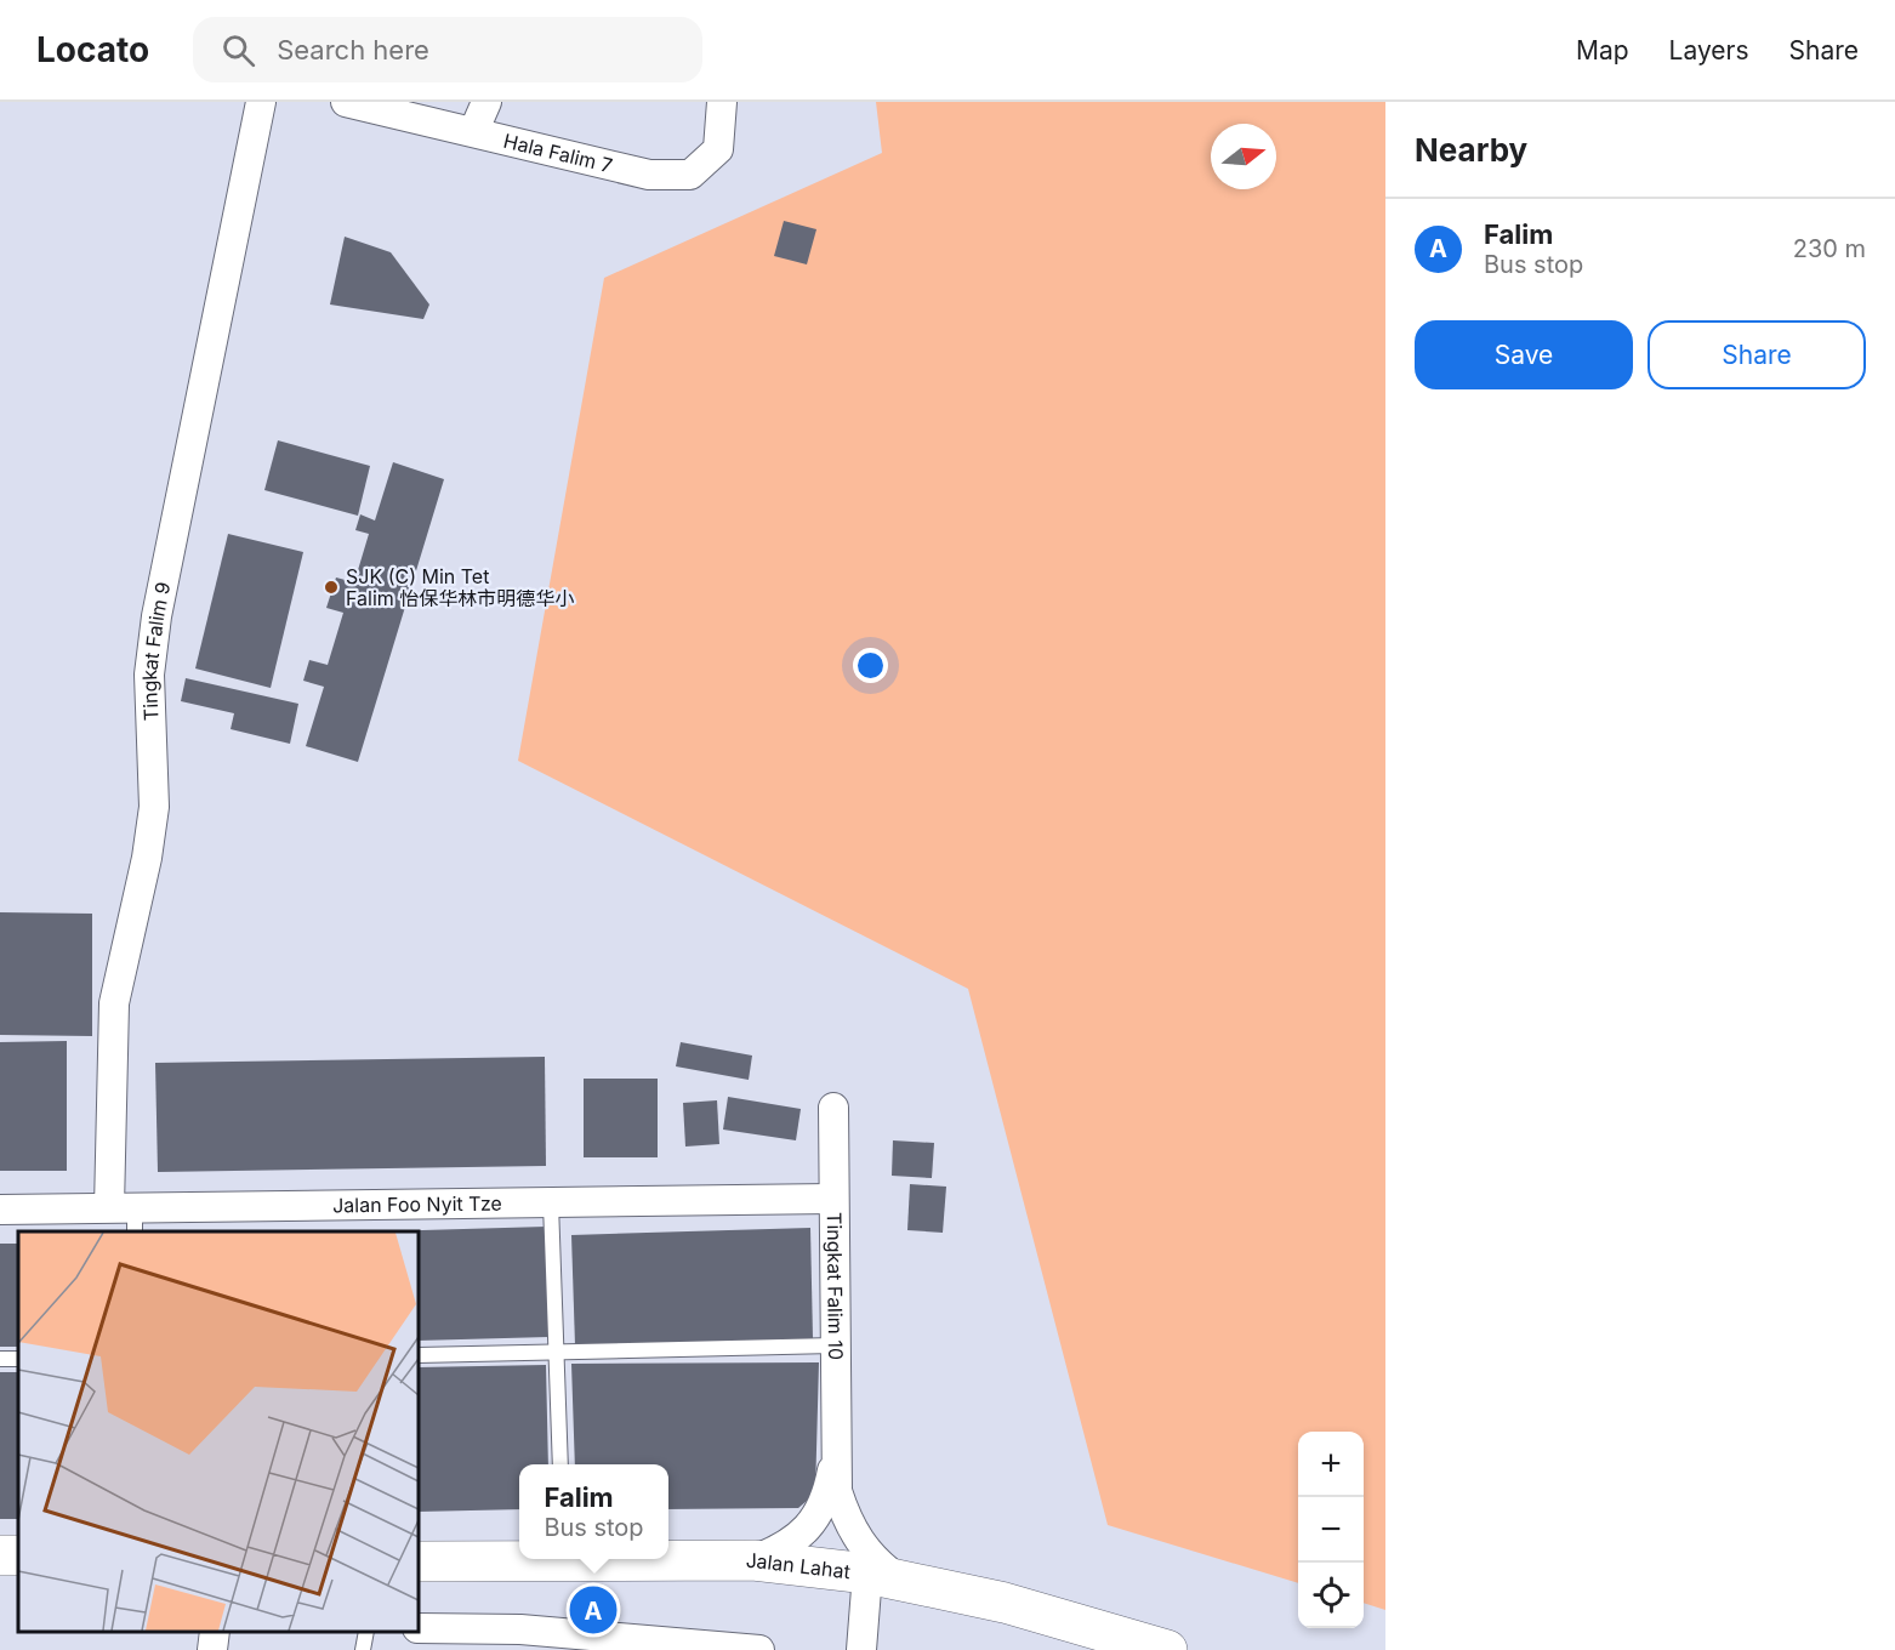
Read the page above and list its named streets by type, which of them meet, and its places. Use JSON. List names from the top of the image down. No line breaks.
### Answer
{"streets":{"main road":["Jalan Lahat"],"street":["Hala Falim 7","Tingkat Falim 9","Jalan Foo Nyit Tze","Tingkat Falim 10"]},"crossings":[["Tingkat Falim 9","Jalan Foo Nyit Tze"],["Jalan Foo Nyit Tze","Tingkat Falim 10"]],"places":["SJK (C) Min Tet Falim 怡保华林市明德华小"],"north":"right","page":{"header":"Locato","search":"Search here","nav":["Map","Layers","Share"],"heading":"Nearby","list":[{"mark":"A","name":"Falim","note":"Bus stop","value":"230 m"}],"buttons":["Save","Share"],"map_buttons":["+","−"],"popup":["Falim","Bus stop"],"pins":"A"}}
